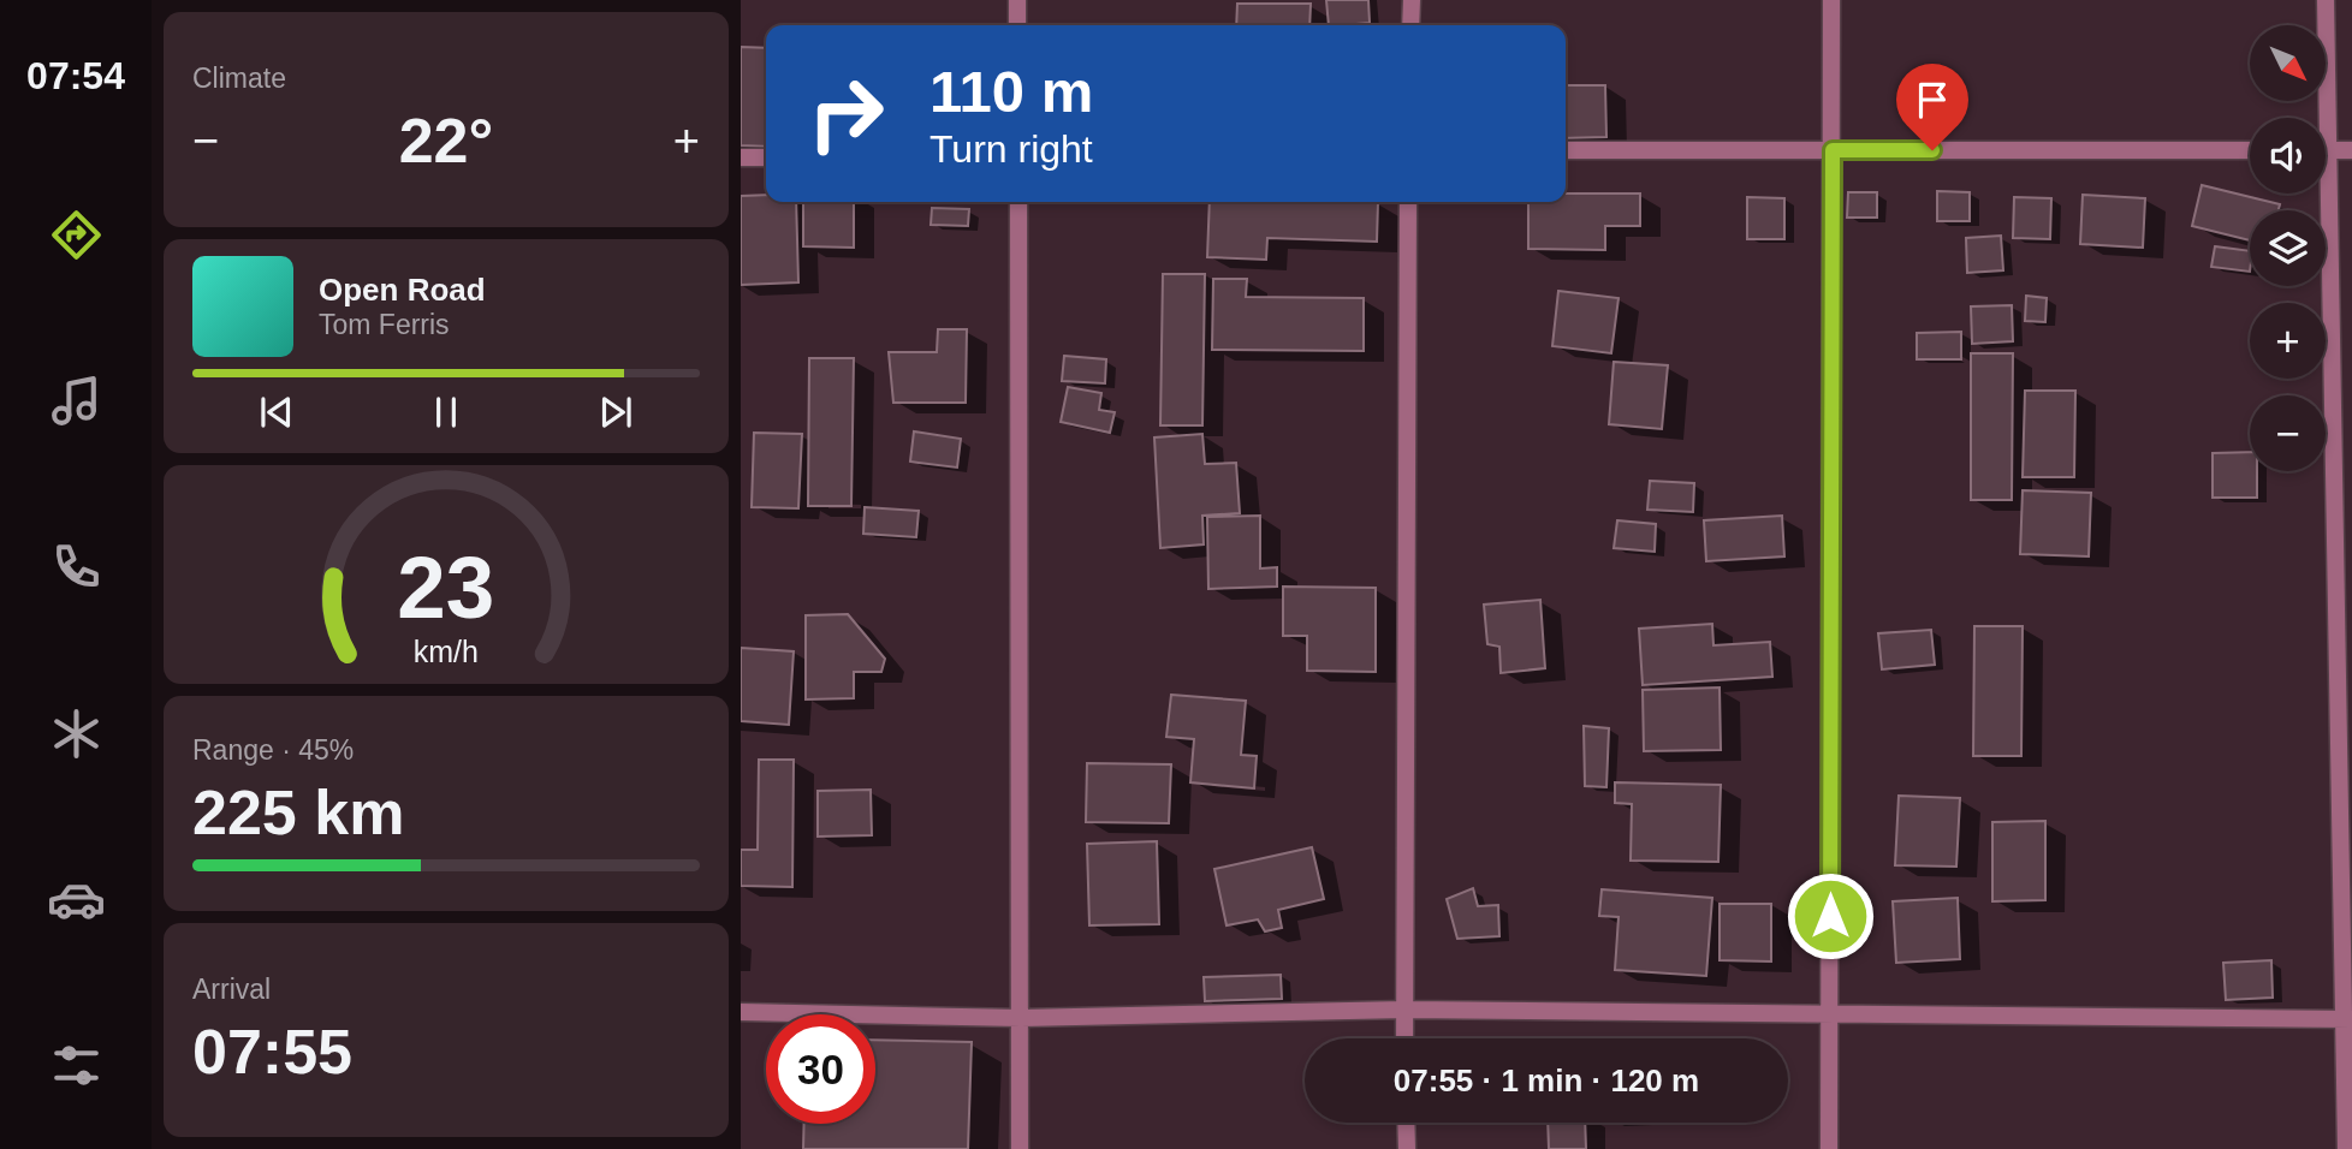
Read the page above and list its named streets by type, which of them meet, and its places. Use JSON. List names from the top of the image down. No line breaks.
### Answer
{"north":"bottom right","page":{"tabs":"07:54","tile":["Climate",["Range · 45%","225 km"],["Arrival","07:55"]],"map_buttons":["+","−"],"turn":["110 m","Turn right"],"heat":["−","22°","+"],"song":["Open Road","Tom Ferris"],"limit":"30","trip":"07:55 · 1 min · 120 m","gauge":["23","km/h"]}}
